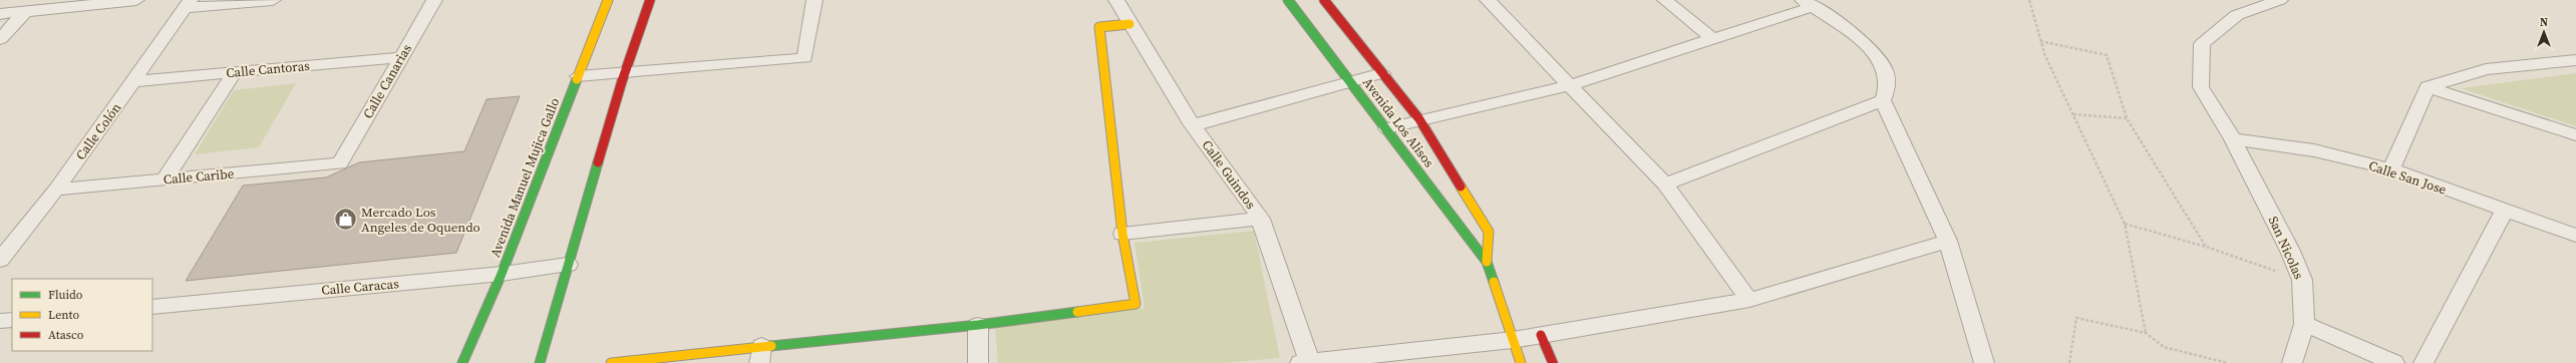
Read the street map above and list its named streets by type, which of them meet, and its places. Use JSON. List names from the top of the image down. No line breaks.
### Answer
{"streets":{"street":["Calle Cantoras","Calle Canarias","Avenida Los Alisos","Calle Colón","Calle Guindos","Calle Caribe","Avenida Manuel Mujica Gallo","Calle San Jose","San Nicolas","Calle Caracas"]},"crossings":[["Calle Cantoras","Calle Canarias"],["Calle Cantoras","Calle Colón"],["Calle Canarias","Calle Caribe"],["Calle Colón","Calle Caribe"],["Avenida Manuel Mujica Gallo","Calle Caracas"],["Calle San Jose","San Nicolas"]],"places":{"shop":["Mercado Los Angeles de Oquendo"]},"legend":["Fluido","Lento","Atasco"],"north":"top"}
